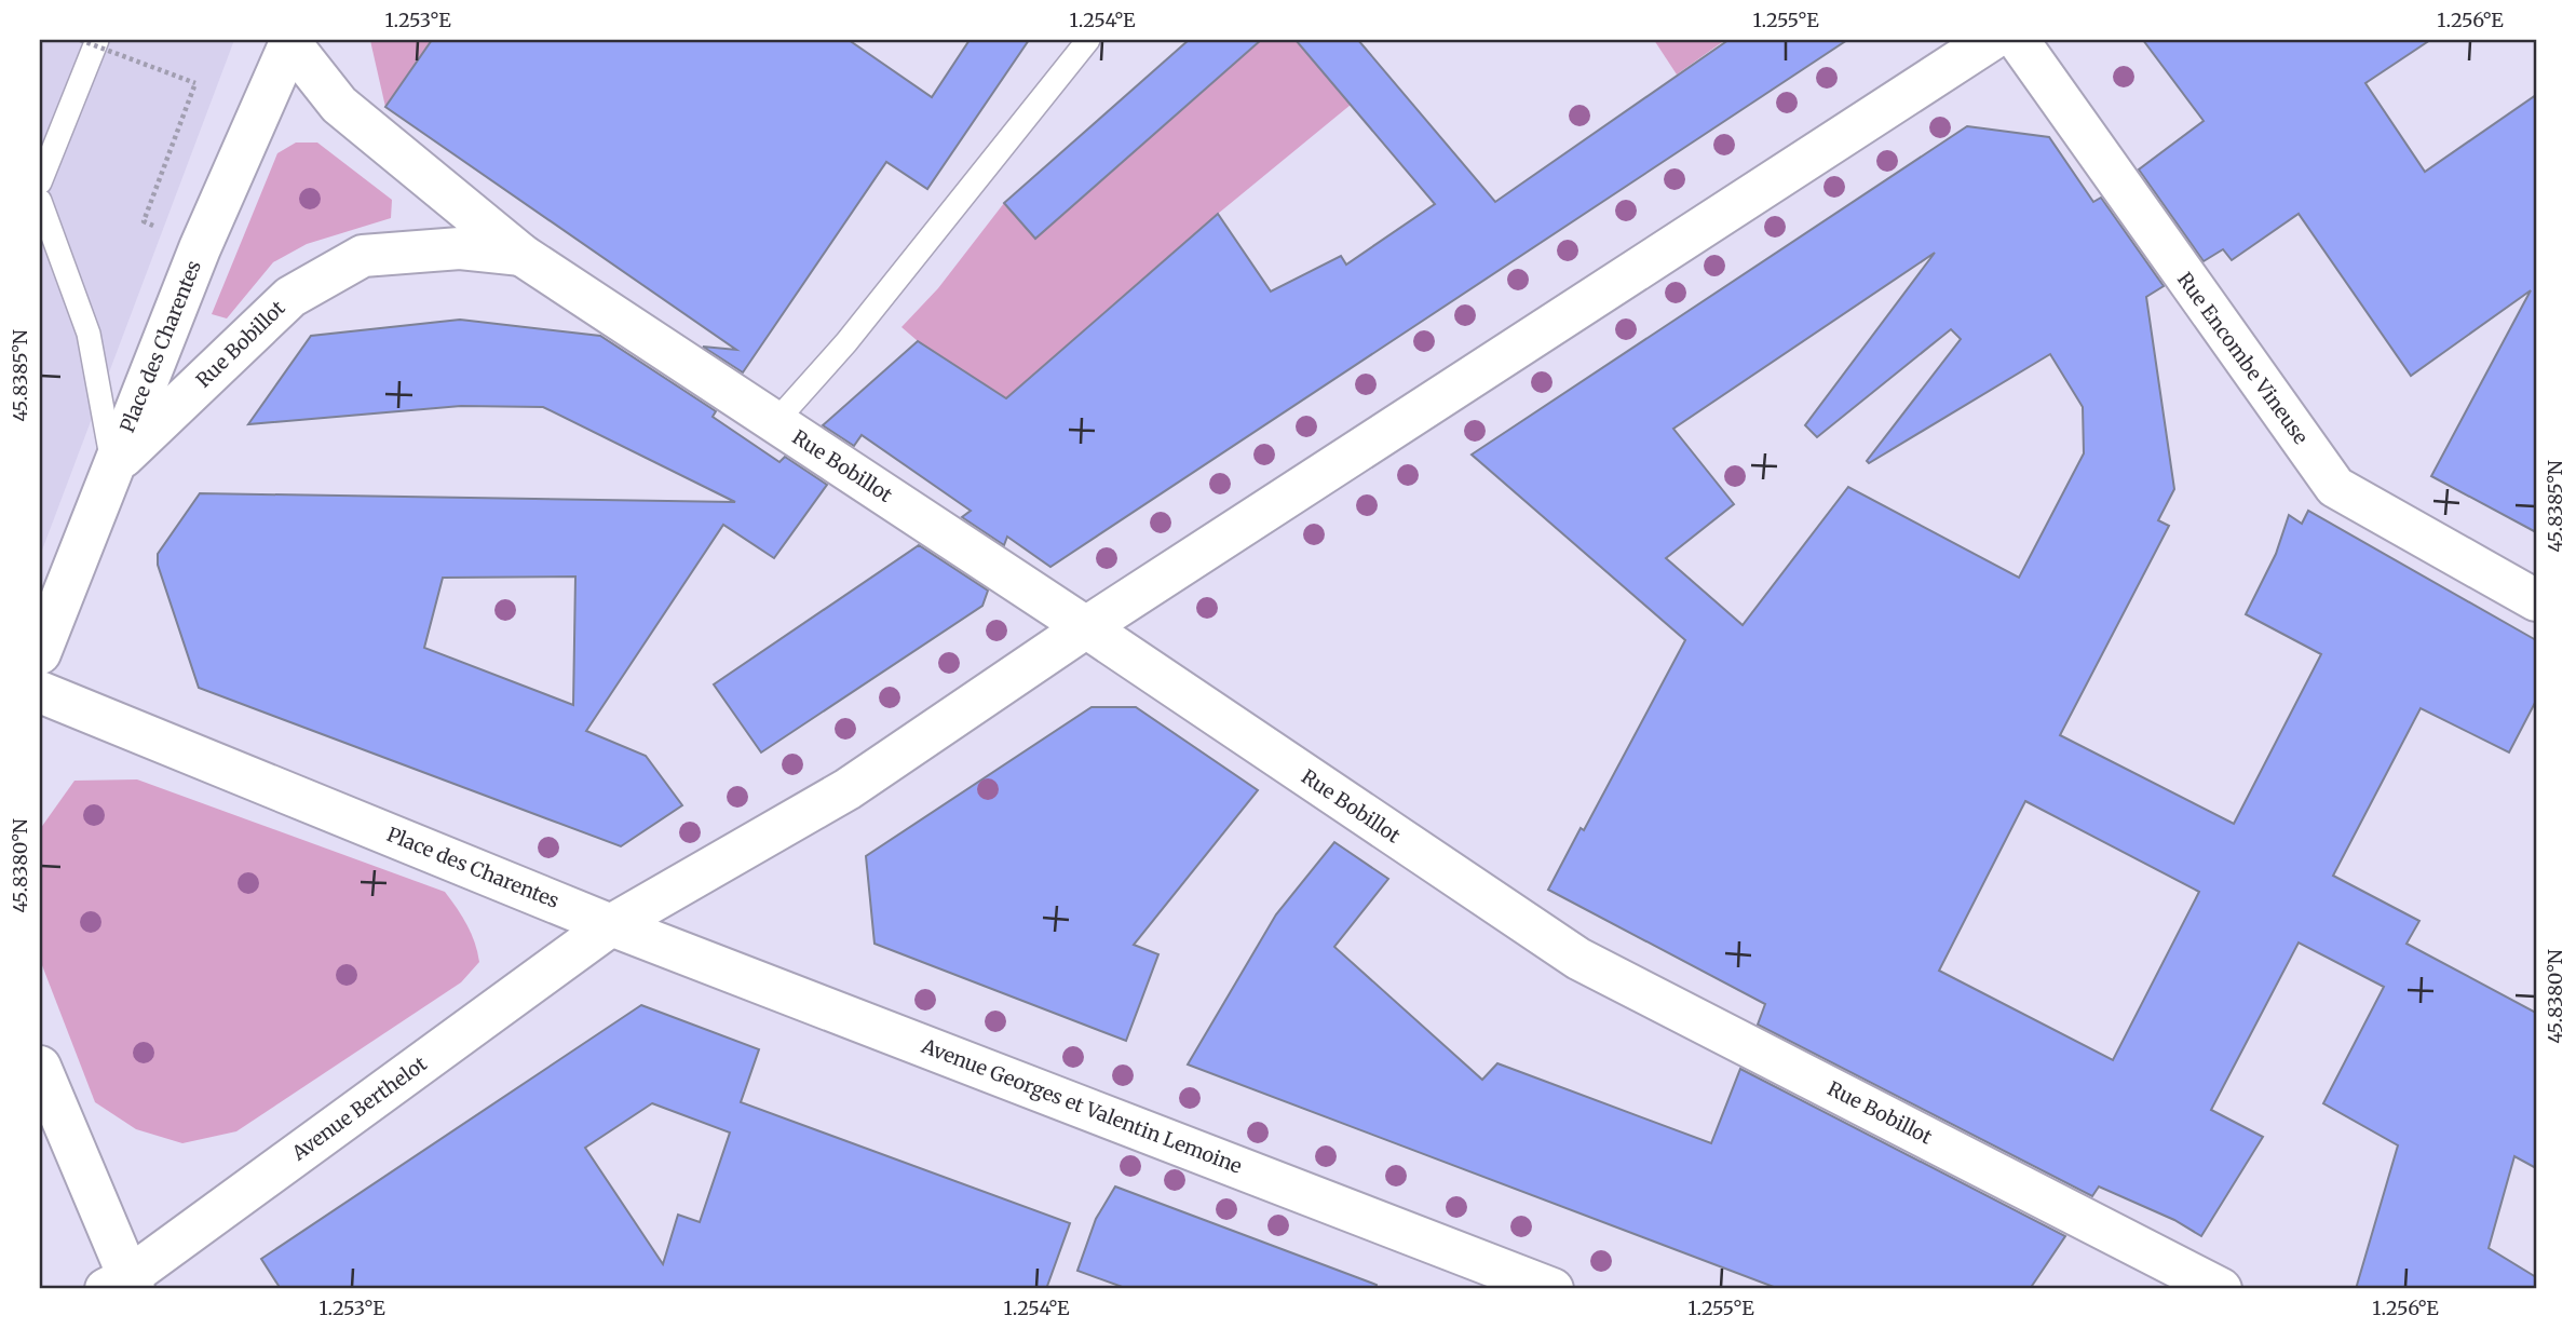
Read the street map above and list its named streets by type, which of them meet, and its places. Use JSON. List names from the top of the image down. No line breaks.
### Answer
{"streets":{"street":["Rue Bobillot","Place des Charentes","Rue Encombe Vineuse","Avenue Georges et Valentin Lemoine","Avenue Berthelot"]},"crossings":[["Rue Bobillot","Place des Charentes"],["Rue Bobillot","Avenue Berthelot"],["Place des Charentes","Avenue Georges et Valentin Lemoine"],["Place des Charentes","Avenue Berthelot"],["Avenue Georges et Valentin Lemoine","Avenue Berthelot"]],"coordinates":["1.253°E","1.254°E","1.255°E","1.256°E","45.8385°N","45.8380°N"]}
